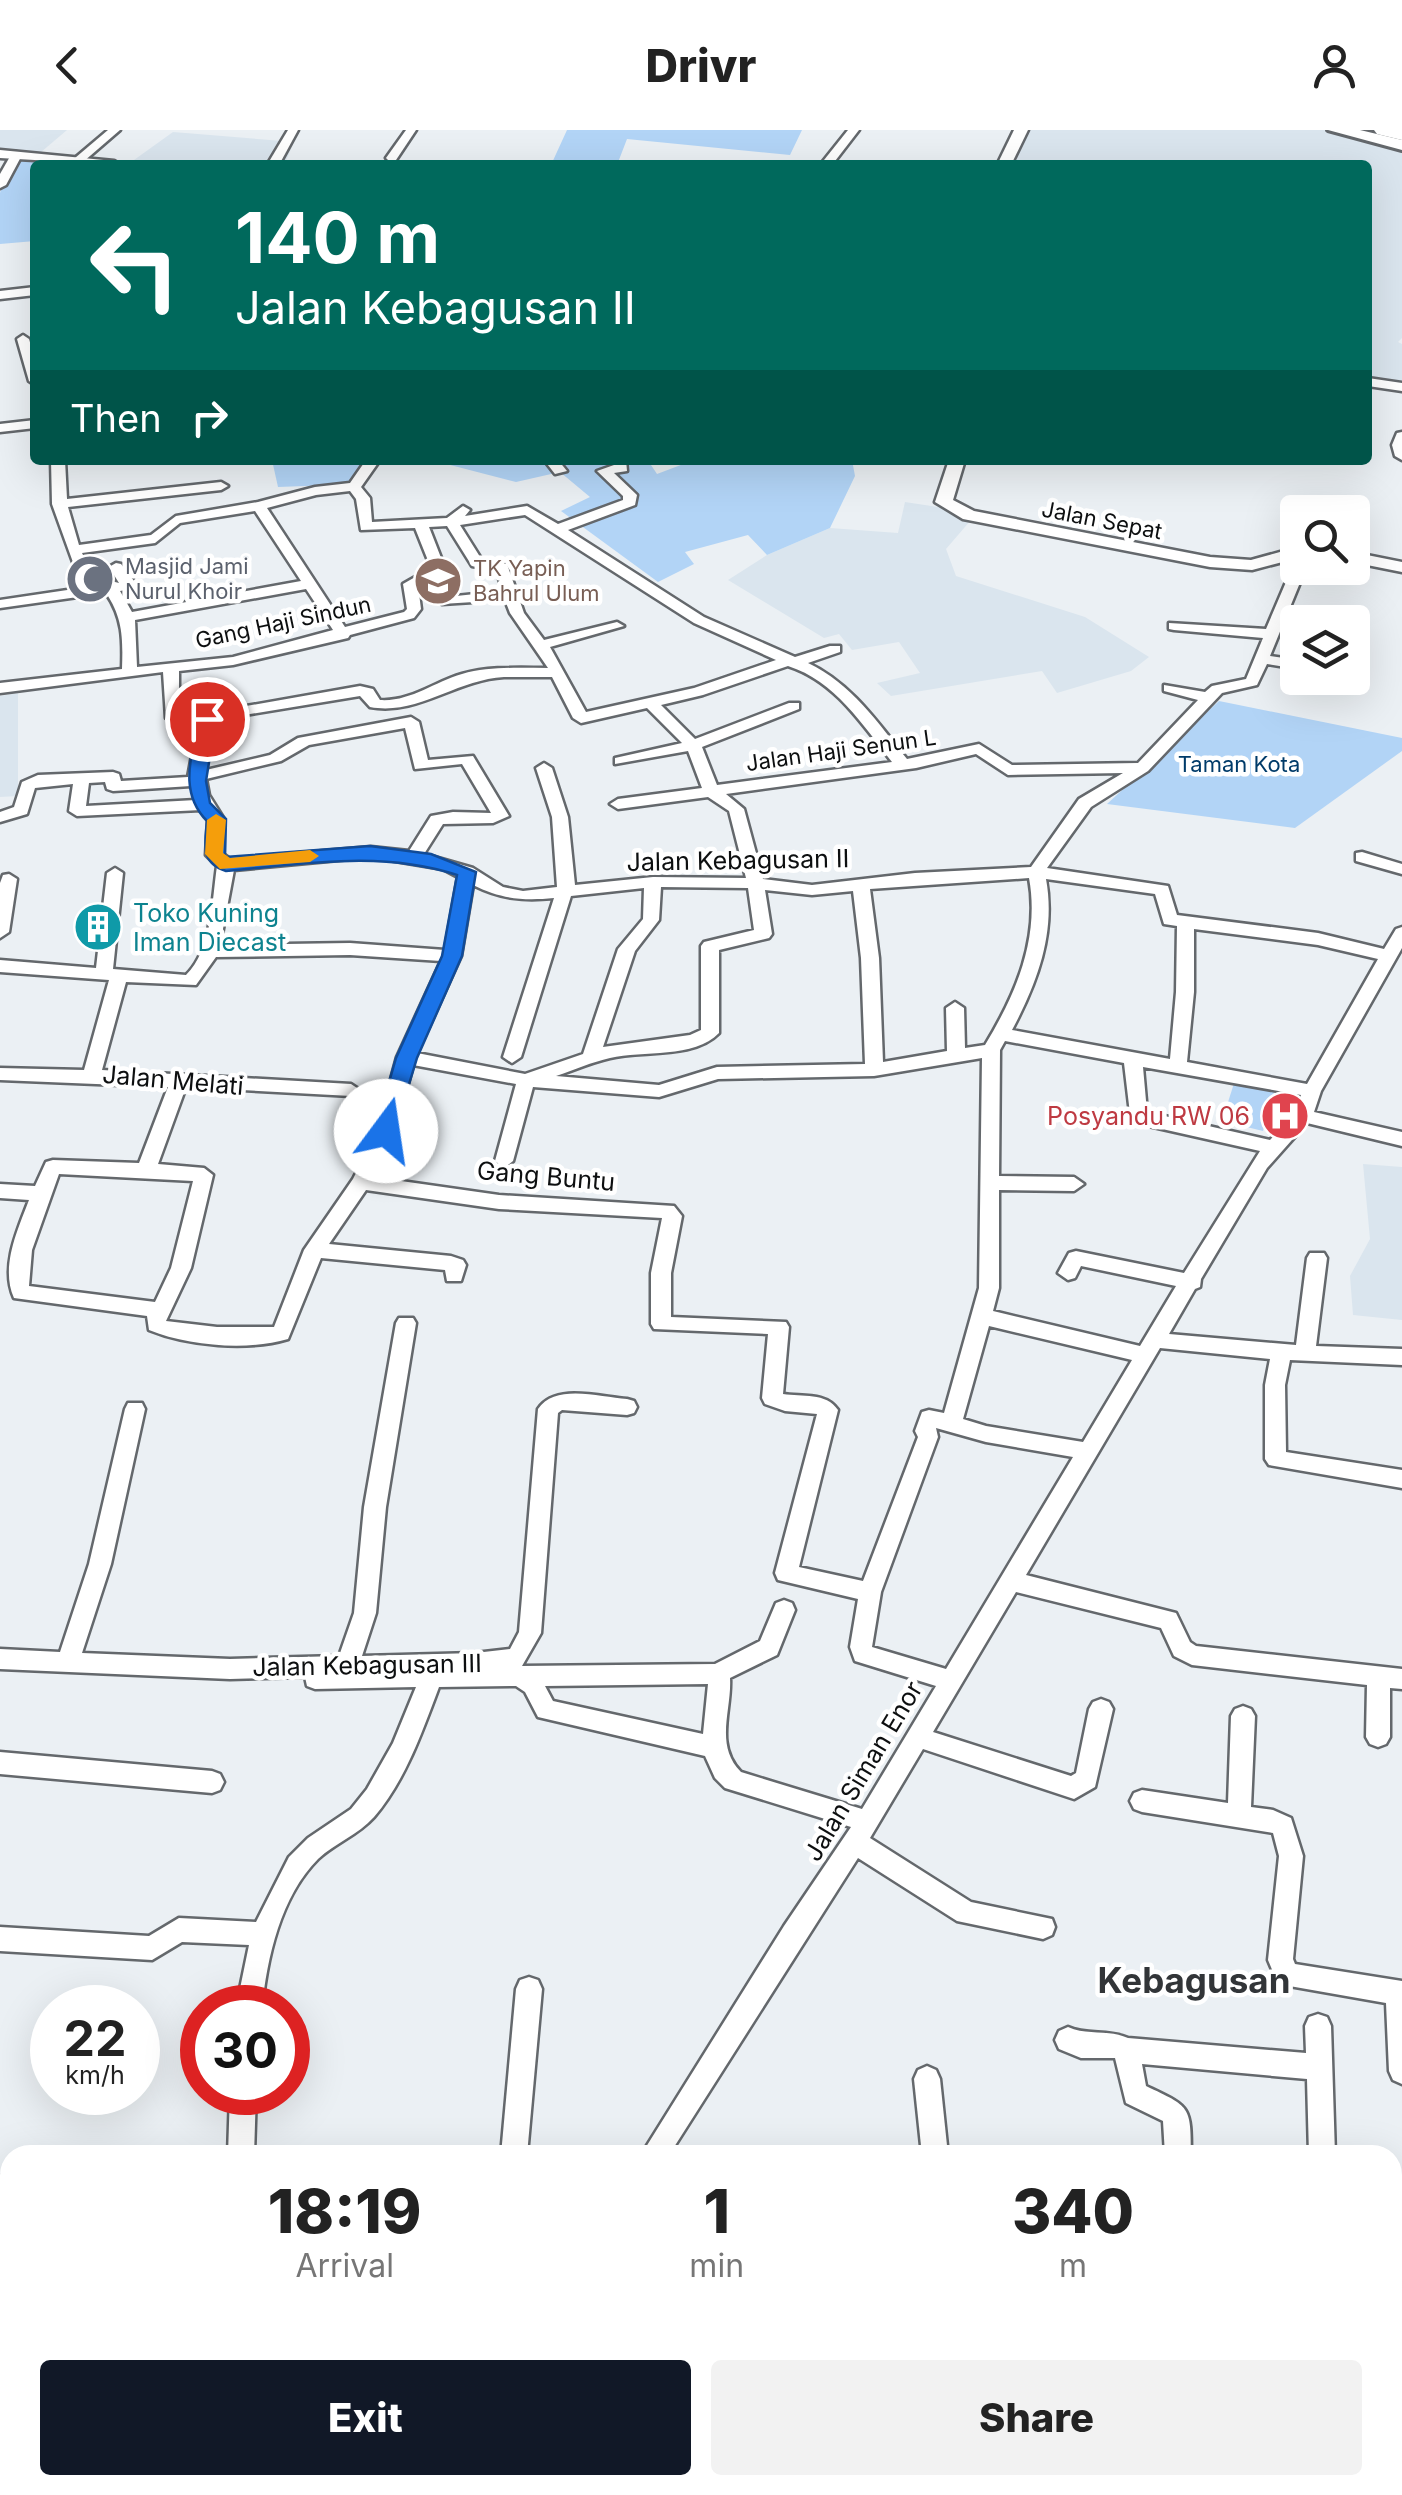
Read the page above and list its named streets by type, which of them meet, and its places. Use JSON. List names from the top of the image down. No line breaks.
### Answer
{"streets":{"street":["Jalan Sepat","Gang Haji Sindun","Jalan Haji Senun L","Jalan Kebagusan II","Jalan Melati","Gang Buntu","Jalan Kebagusan III","Jalan Siman Enor"]},"districts":["Kebagusan"],"parks":["Taman Kota"],"places":{"mosque":["Masjid Jami Nurul Khoir"],"school or university":["TK Yapin Bahrul Ulum"],"building":["Toko Kuning Iman Diecast"],"hospital":["Posyandu RW 06"]},"page":{"header":"Drivr","turn":["140 m","Jalan Kebagusan II"],"then":"Then","speed":"22 km/h","limit":"30","eta":["18:19","Arrival","1","min","340","m"],"buttons":["Exit","Share"]}}
